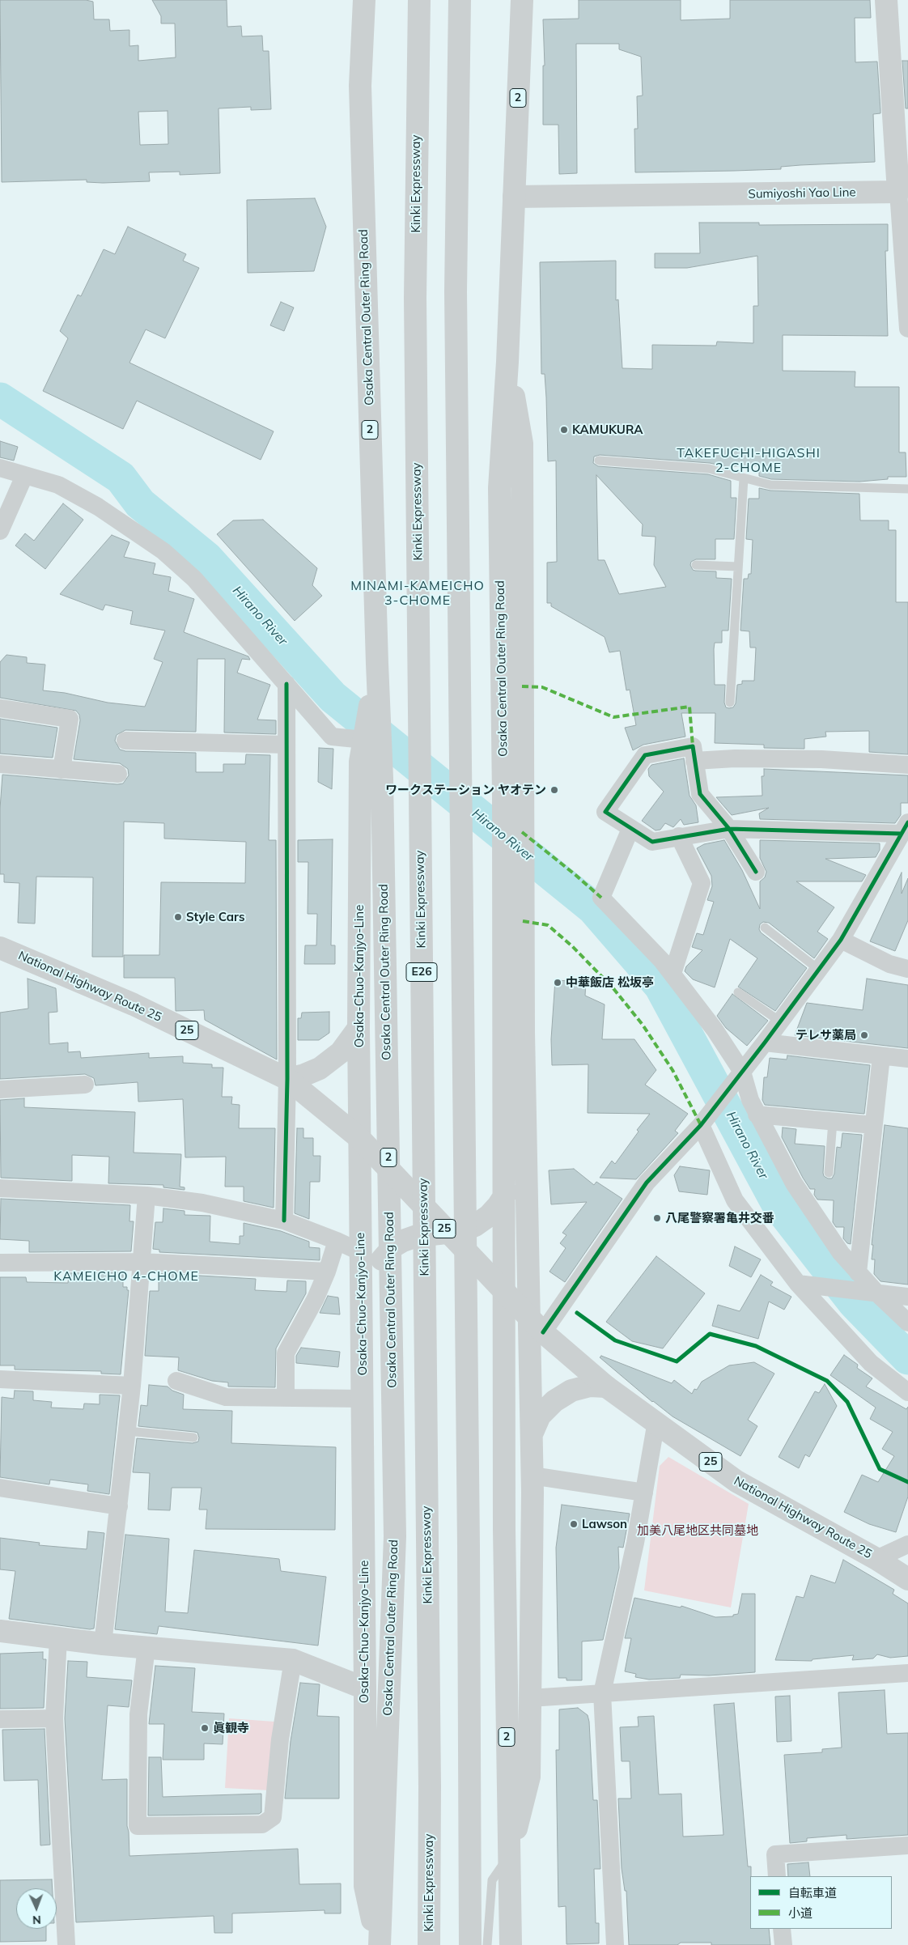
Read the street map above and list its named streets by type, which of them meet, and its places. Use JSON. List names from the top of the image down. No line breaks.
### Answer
{"streets":{"main road":["2","Kinki Expressway","Sumiyoshi Yao Line","Osaka Central Outer Ring Road","E26","Osaka-Chuo-Kanjyo-Line","National Highway Route 25","25"]},"crossings":[["Sumiyoshi Yao Line","Osaka Central Outer Ring Road"],["Osaka Central Outer Ring Road","Osaka-Chuo-Kanjyo-Line"],["Osaka-Chuo-Kanjyo-Line","National Highway Route 25"]],"districts":["TAKEFUCHI-HIGASHI 2-CHOME","MINAMI-KAMEICHO 3-CHOME","KAMEICHO 4-CHOME"],"water":["Hirano River"],"parks":["加美八尾地区共同墓地"],"places":["KAMUKURA","ワークステーション ヤオテン","Style Cars","中華飯店 松坂亭","テレサ薬局","八尾警察署亀井交番","Lawson","眞観寺"],"legend":["自転車道","小道"],"north":"bottom"}
